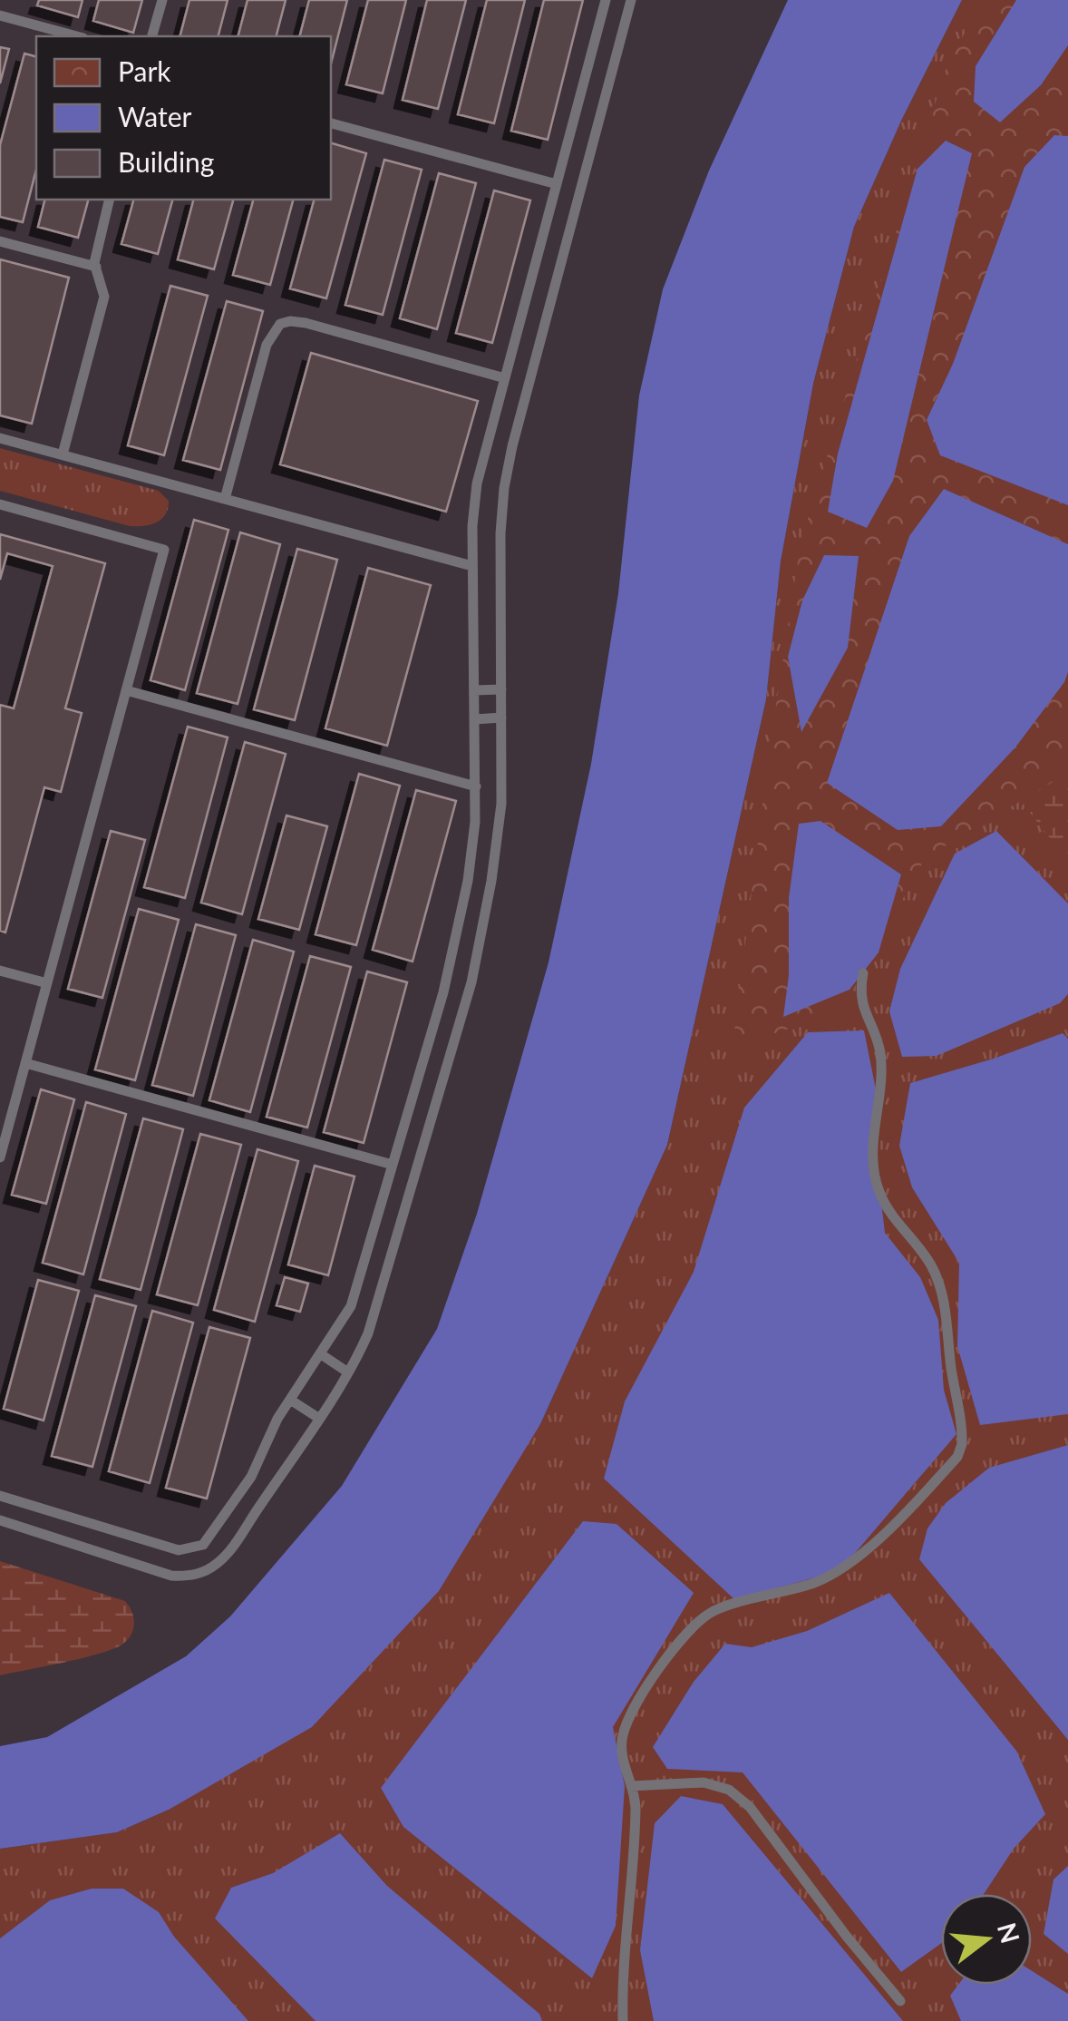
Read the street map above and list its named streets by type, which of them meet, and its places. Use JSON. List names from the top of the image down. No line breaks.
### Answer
{"legend":["Park","Water","Building"],"north":"right"}
